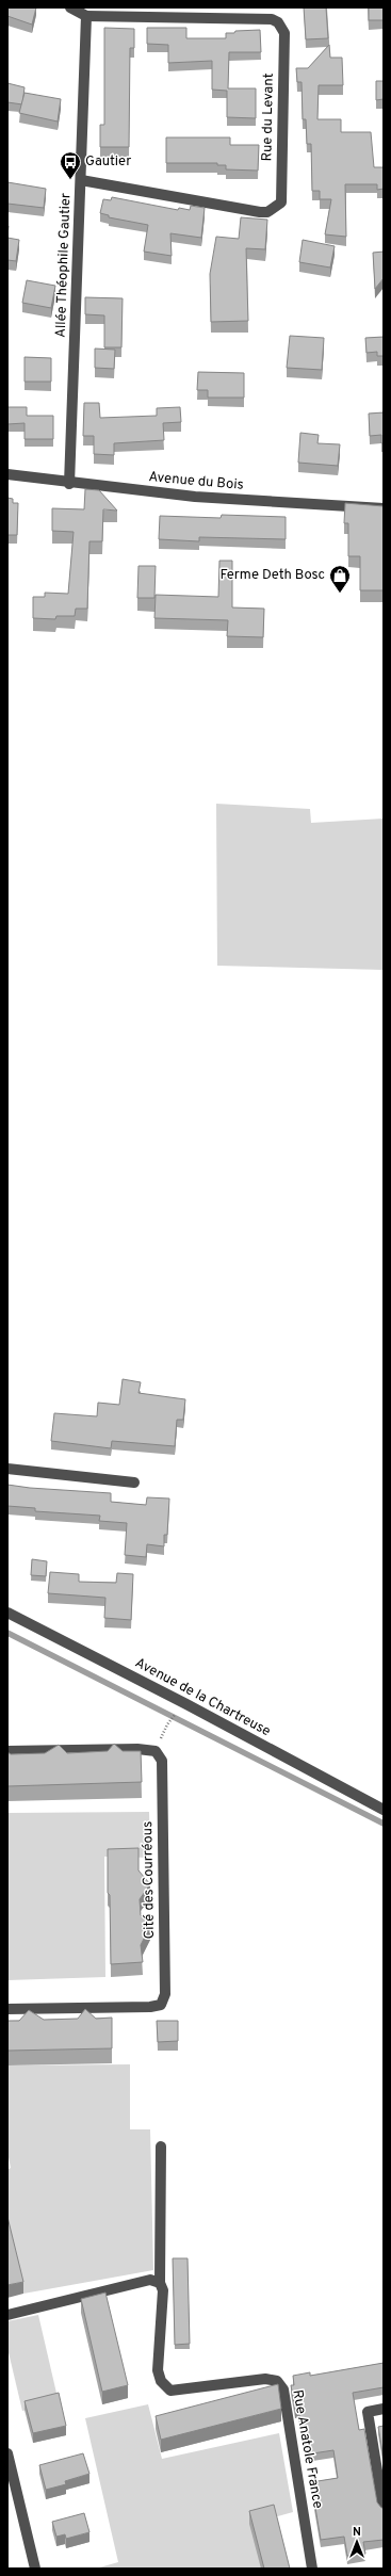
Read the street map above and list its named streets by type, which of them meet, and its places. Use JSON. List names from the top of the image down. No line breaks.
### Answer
{"streets":{"street":["Rue du Levant","Allée Théophile Gautier","Avenue du Bois","Avenue de la Chartreuse","Cité des Courréous","Rue Anatole France"]},"crossings":[["Rue du Levant","Allée Théophile Gautier"],["Allée Théophile Gautier","Avenue du Bois"]],"places":{"bus stop":["Gautier"],"shop":["Ferme Deth Bosc"]},"north":"top"}
